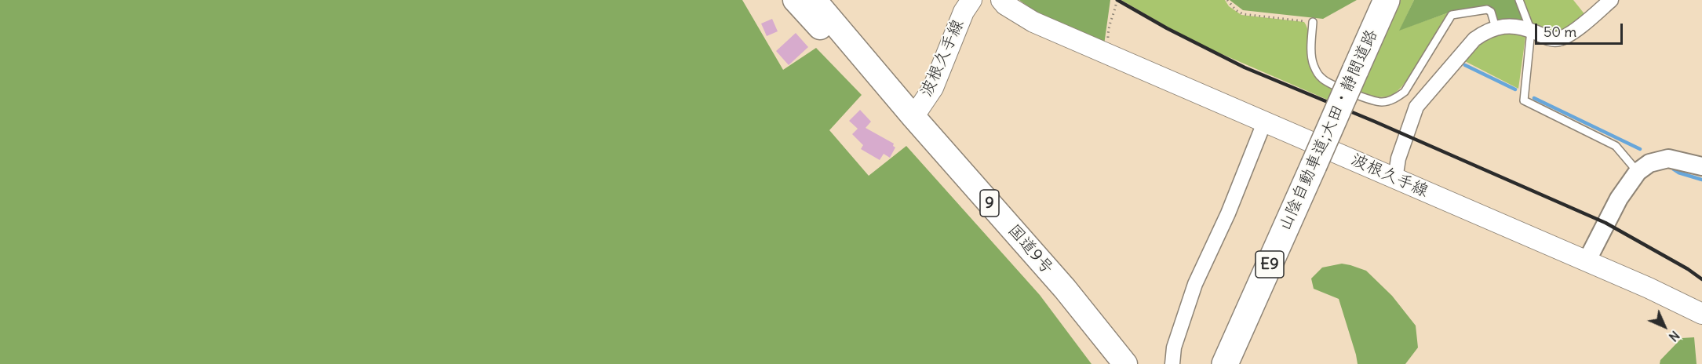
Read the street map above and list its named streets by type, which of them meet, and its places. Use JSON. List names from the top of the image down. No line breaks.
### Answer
{"streets":{"highway":["山陰自動車道;大田・静間道路","9","国道9号","E9"],"main road":["波根久手線"]},"crossings":[["波根久手線","国道9号"]],"scale_bar":"50 m","north":"bottom right"}
